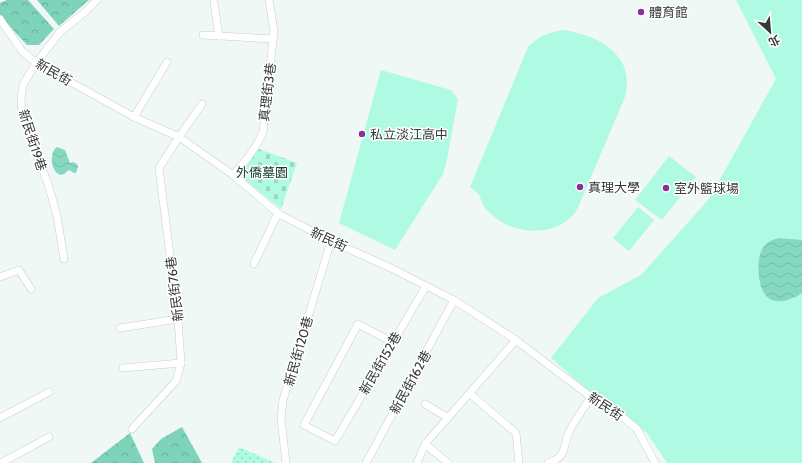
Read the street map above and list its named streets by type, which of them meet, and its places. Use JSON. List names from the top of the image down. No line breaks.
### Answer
{"streets":{"street":["新民街","真理街3巷","新民街19巷","新民街76巷","新民街120巷","新民街152巷","新民街162巷"]},"crossings":[["新民街","真理街3巷"],["新民街","新民街19巷"],["新民街","新民街76巷"],["新民街","新民街120巷"],["新民街","新民街152巷"],["新民街","新民街162巷"]],"parks":["外僑墓園"],"places":["體育館","私立淡江高中","真理大學","室外籃球場"],"north":"bottom right"}
